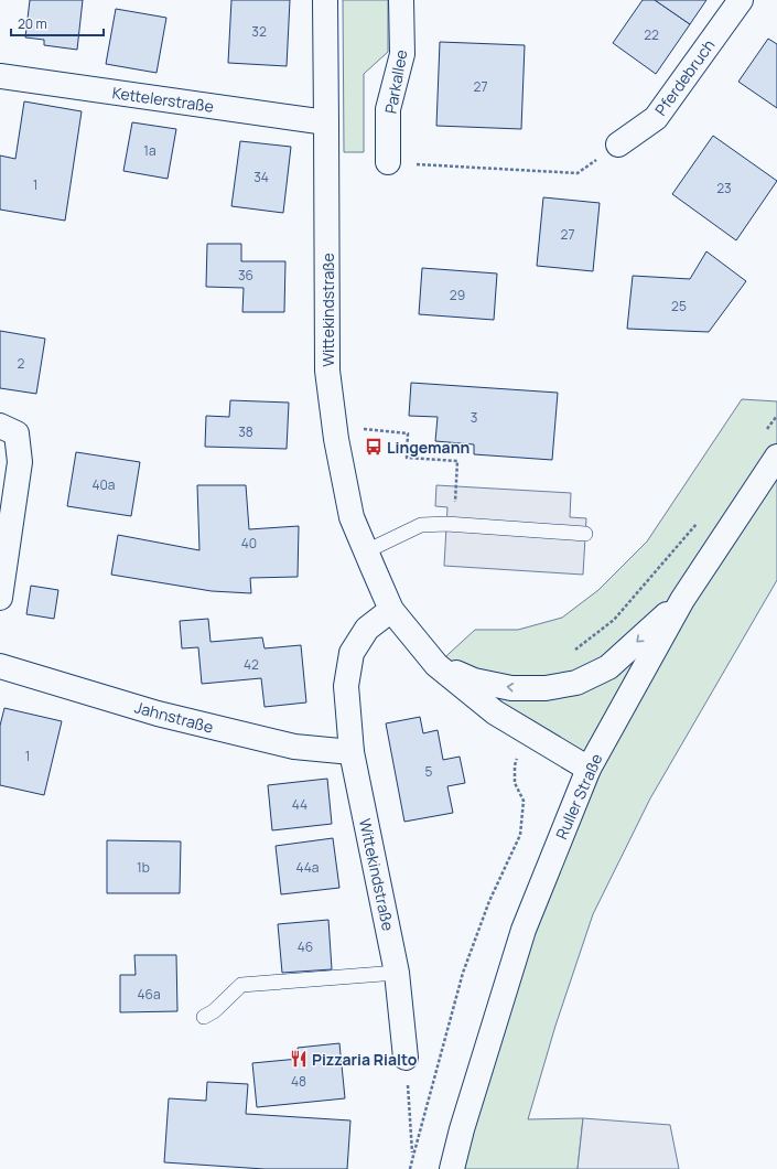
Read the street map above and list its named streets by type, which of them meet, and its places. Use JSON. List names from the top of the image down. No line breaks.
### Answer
{"streets":{"street":["Pferdebruch","Parkallee","Kettelerstraße","Wittekindstraße","Jahnstraße","Ruller Straße"]},"crossings":[["Kettelerstraße","Wittekindstraße"],["Wittekindstraße","Jahnstraße"],["Wittekindstraße","Ruller Straße"]],"places":{"bus stop":["Lingemann"],"restaurant":["Pizzaria Rialto"]},"house_numbers":["32","22","27","1a","34","1","23","27","36","29","25","2","3","38","40a","40","42","1","5","44","1b","44a","46","46a","48"],"scale_bar":"20 m"}
